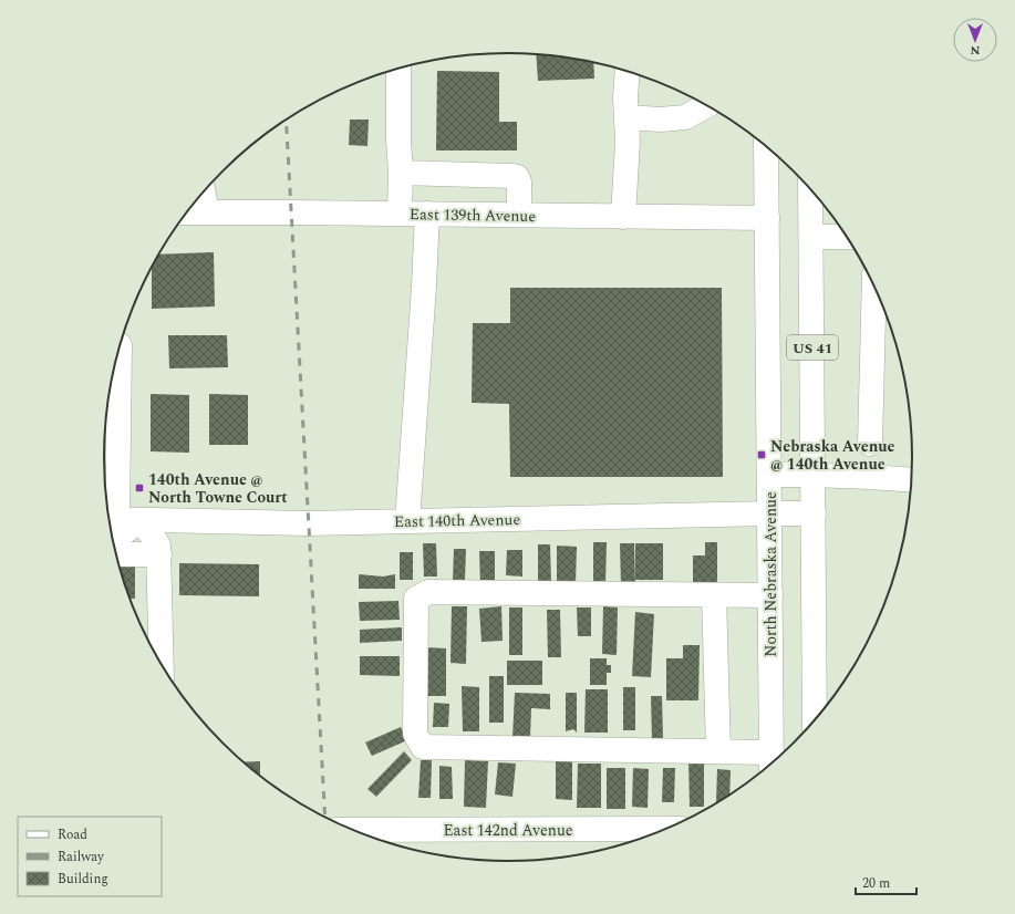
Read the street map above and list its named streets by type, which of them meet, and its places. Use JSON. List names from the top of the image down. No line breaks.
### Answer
{"streets":{"street":["East 139th Avenue","US 41","East 140th Avenue","North Nebraska Avenue","East 142nd Avenue"]},"crossings":[["East 139th Avenue","North Nebraska Avenue"],["US 41","East 140th Avenue"],["East 140th Avenue","North Nebraska Avenue"]],"places":{"transit":["Nebraska Avenue @ 140th Avenue","140th Avenue @ North Towne Court"]},"legend":["Road","Railway","Building"],"scale_bar":"20 m","north":"bottom"}
